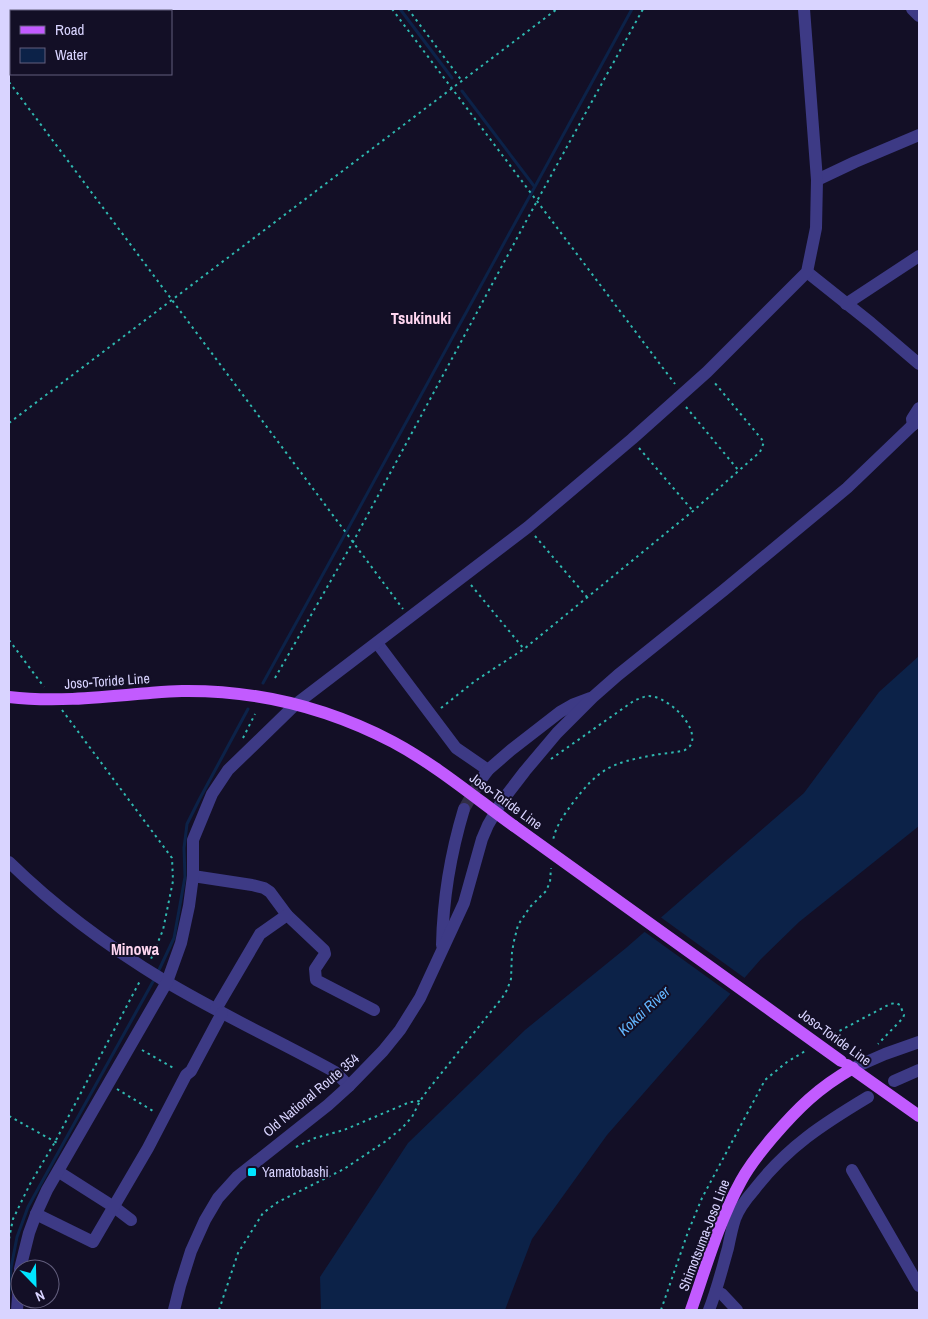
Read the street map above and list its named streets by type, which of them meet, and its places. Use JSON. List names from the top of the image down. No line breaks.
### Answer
{"streets":{"main road":["Joso-Toride Line","Shimotsuma-Joso Line"],"street":["Old National Route 354"]},"crossings":[["Joso-Toride Line","Old National Route 354"],["Joso-Toride Line","Shimotsuma-Joso Line"]],"districts":["Tsukinuki","Minowa"],"water":["Kokai River"],"places":{"transit":["Yamatobashi"]},"legend":["Road","Water"],"north":"bottom right"}
